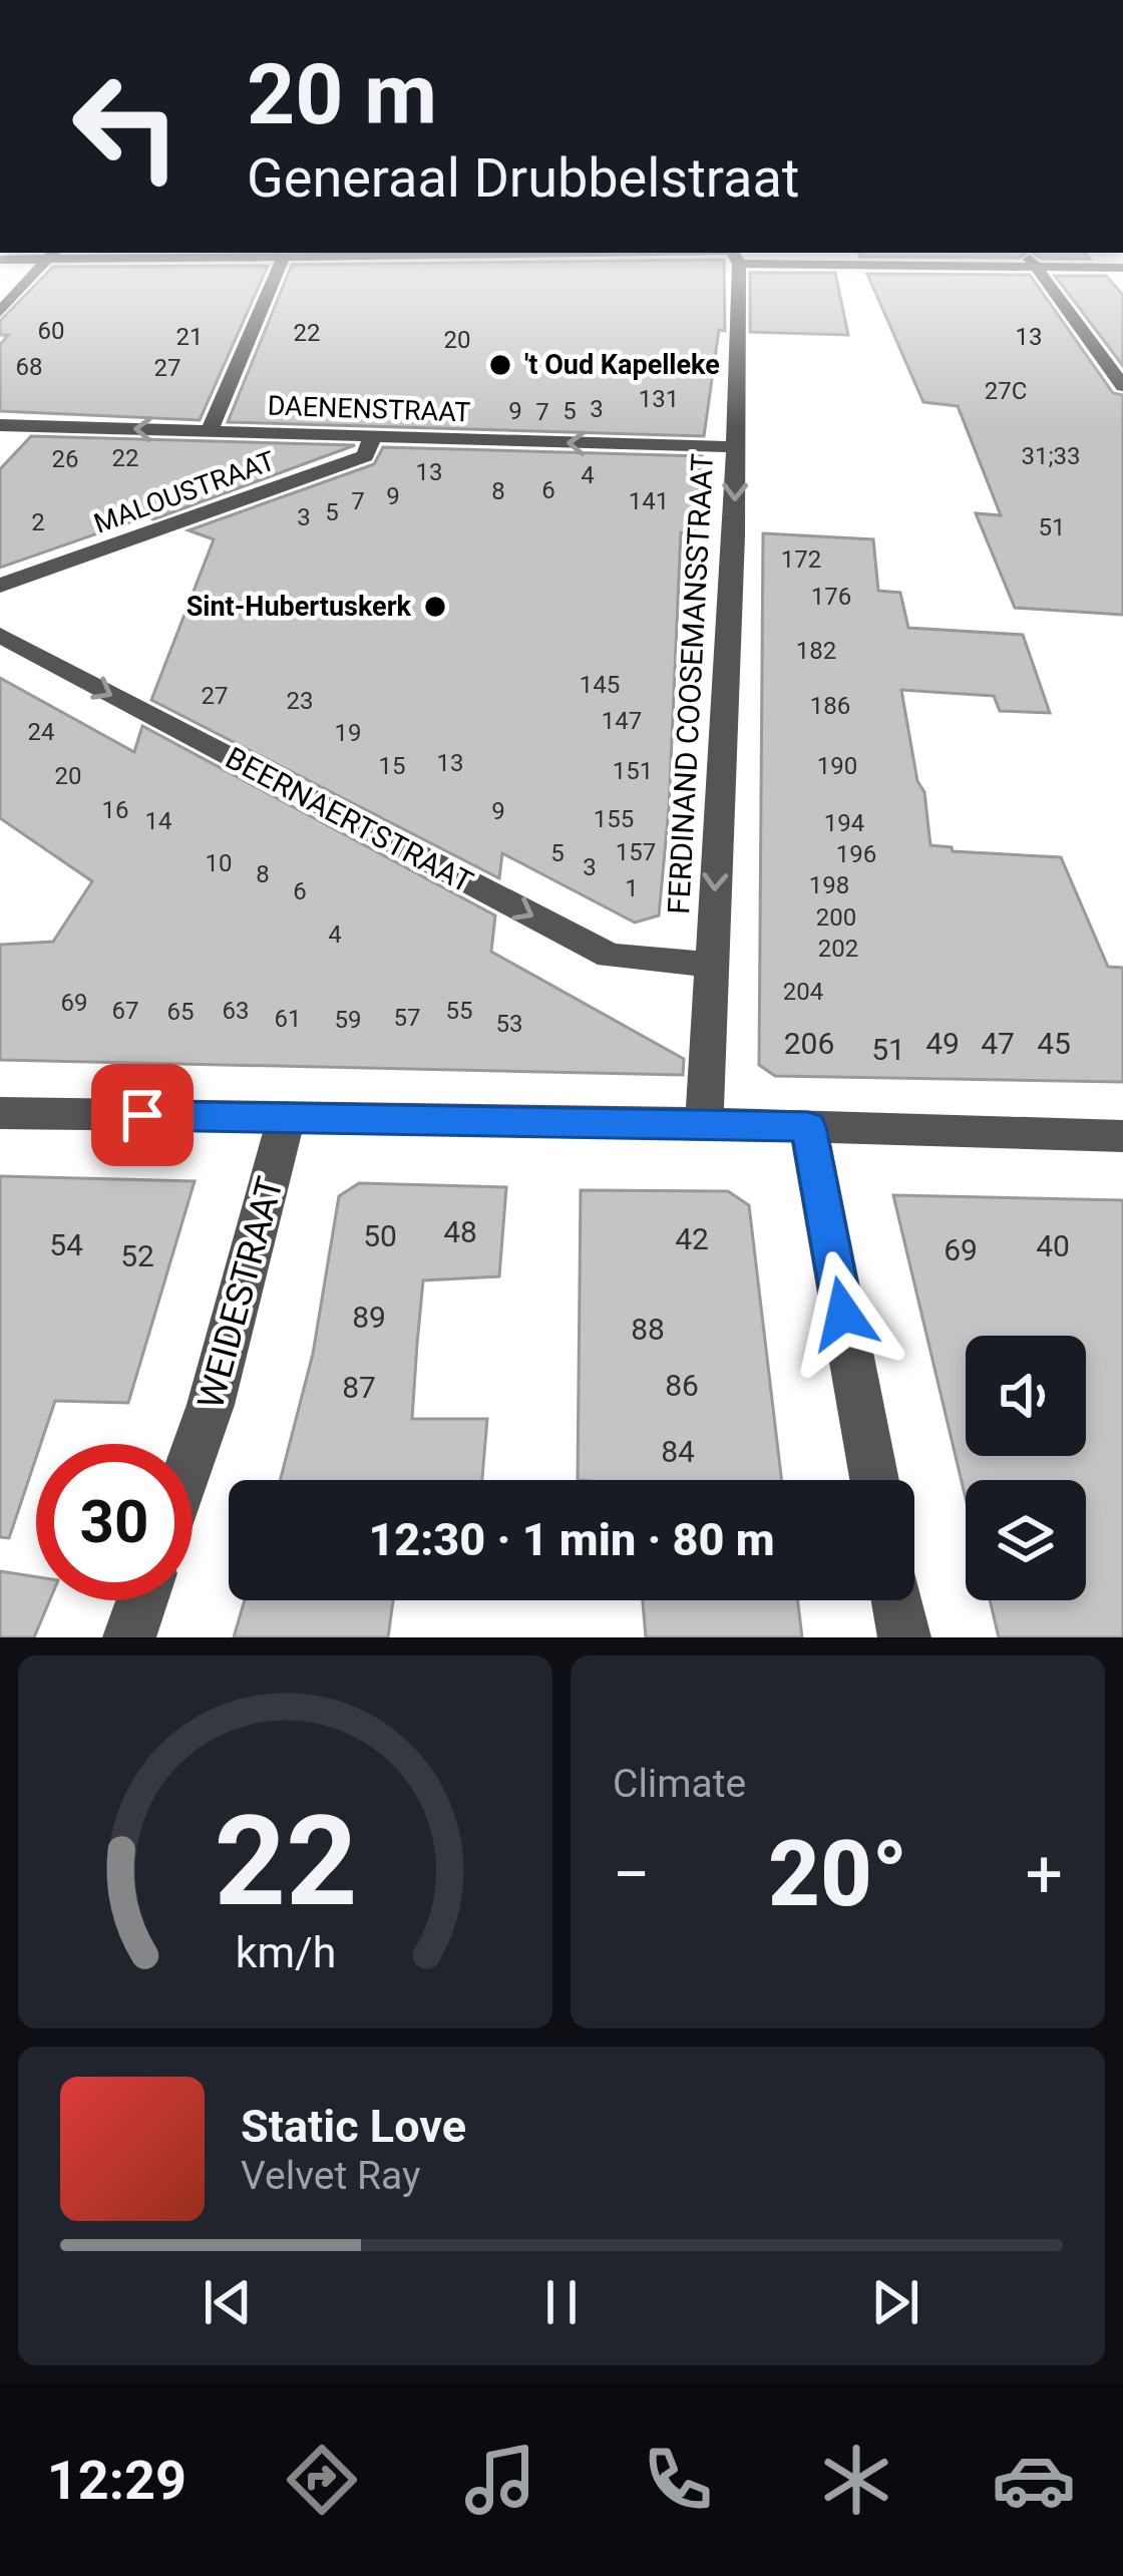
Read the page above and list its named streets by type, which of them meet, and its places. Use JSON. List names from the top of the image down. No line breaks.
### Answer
{"streets":{"street":["DAENENSTRAAT","MALOUSTRAAT","FERDINAND COOSEMANSSTRAAT","BEERNAERTSTRAAT","WEIDESTRAAT"]},"crossings":[["DAENENSTRAAT","MALOUSTRAAT"],["DAENENSTRAAT","FERDINAND COOSEMANSSTRAAT"],["FERDINAND COOSEMANSSTRAAT","BEERNAERTSTRAAT"]],"one_way":["DAENENSTRAAT","FERDINAND COOSEMANSSTRAAT"],"places":["'t Oud Kapelleke","Sint-Hubertuskerk"],"house_numbers":["60","22","21","13","20","68","27","27C","131","3","9","5","7","31;33","22","26","13","4","6","8","9","7","141","5","3","2","51","172","176","182","145","27","23","186","147","24","19","13","15","190","151","20","16","9","155","14","194","157","5","196","10","3","8","198","1","6","200","4","202","204","69","67","63","55","65","57","61","59","53","206","49","47","45","51","48","50","42","54","40","69","52","89","88","86","87","84"],"page":{"turn":["20 m","Generaal Drubbelstraat"],"limit":"30","trip":"12:30 · 1 min · 80 m","tile":"Climate","heat":["−","20°","+"],"song":["Static Love","Velvet Ray"],"tabs":"12:29","gauge":["22","km/h"]}}
